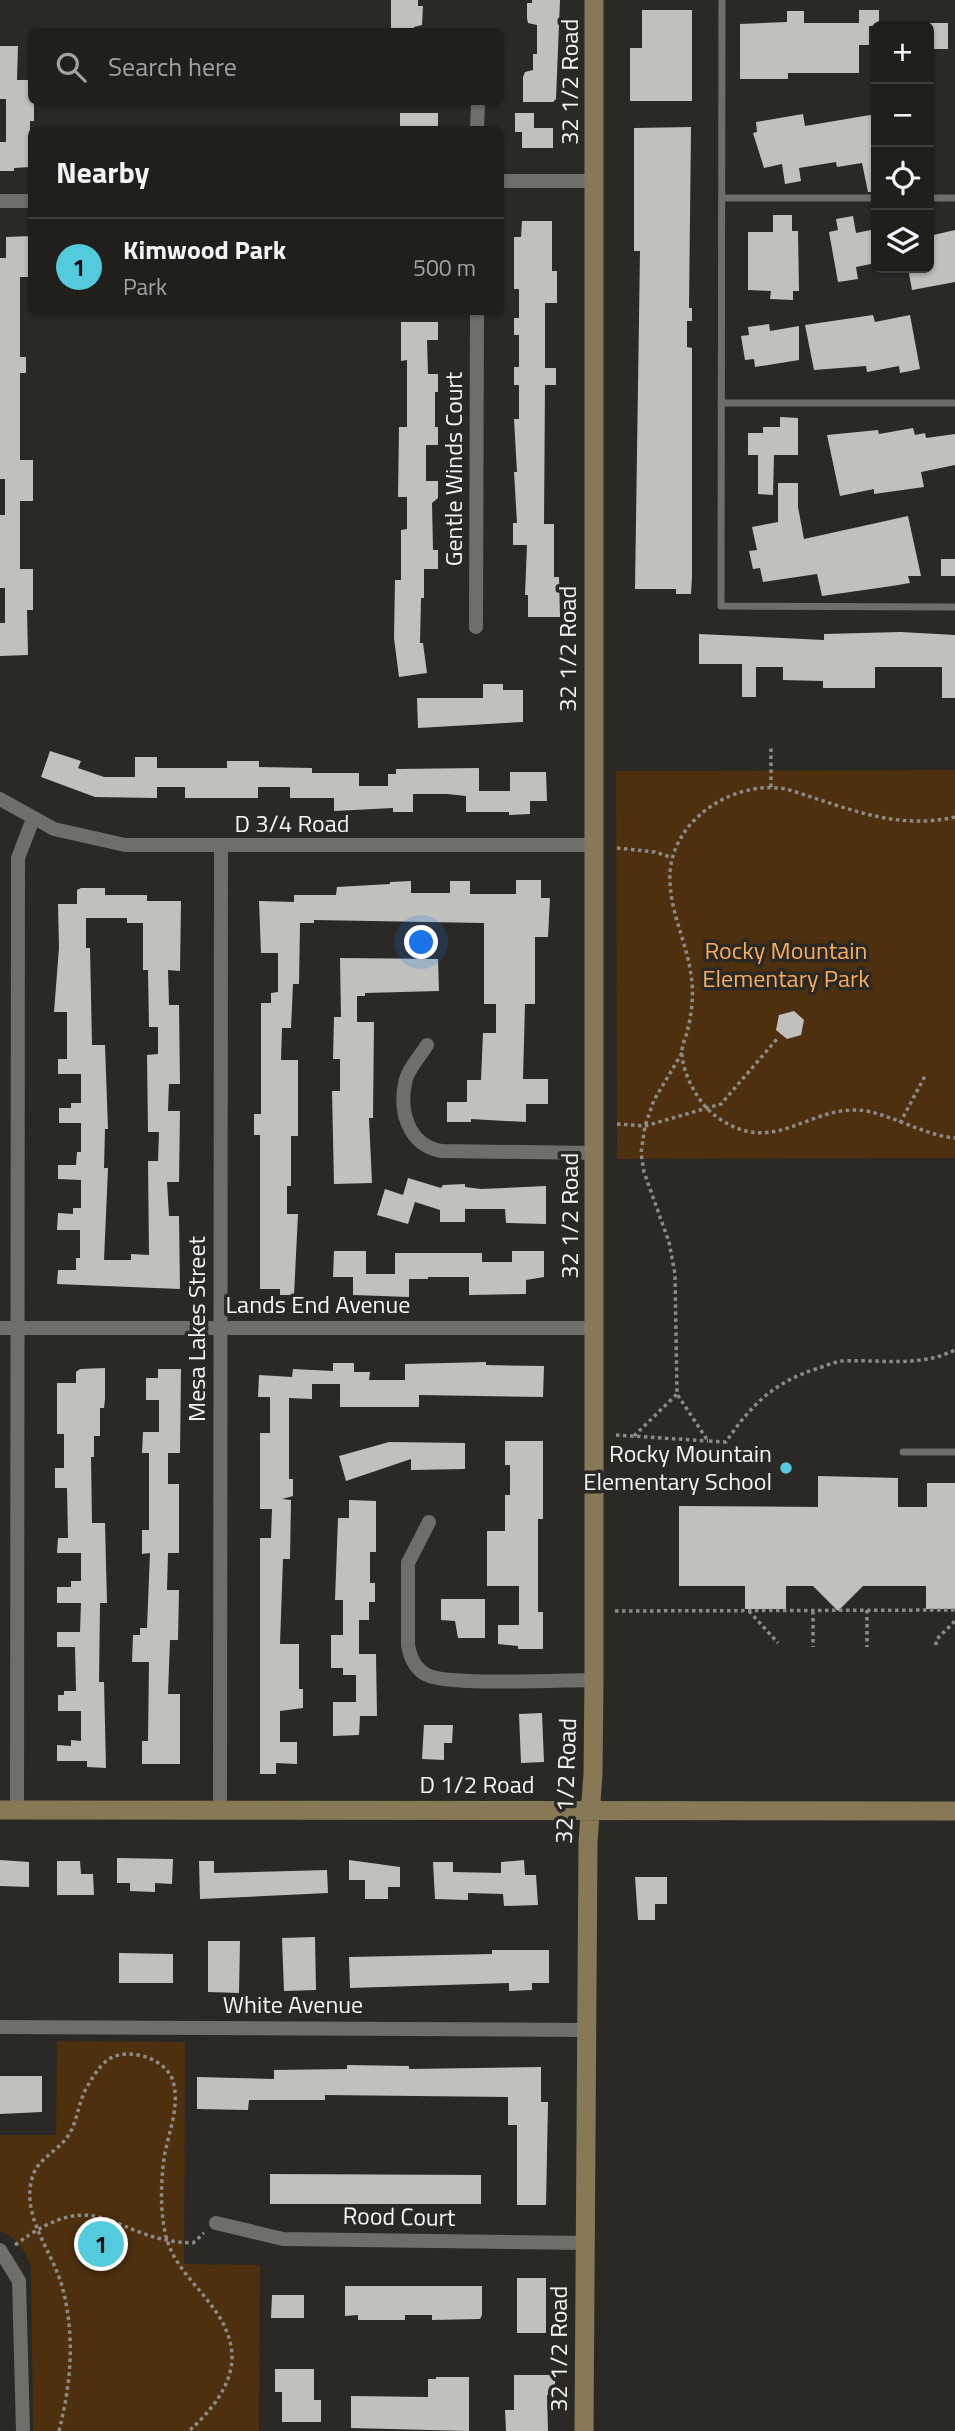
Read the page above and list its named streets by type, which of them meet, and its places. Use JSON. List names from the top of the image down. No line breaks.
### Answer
{"streets":{"street":["32 1/2 Road","Gentle Winds Court","D 3/4 Road","Lands End Avenue","Mesa Lakes Street","D 1/2 Road","White Avenue","Rood Court"]},"crossings":[["32 1/2 Road","D 3/4 Road"],["32 1/2 Road","Lands End Avenue"],["32 1/2 Road","D 1/2 Road"],["32 1/2 Road","White Avenue"],["32 1/2 Road","Rood Court"],["D 3/4 Road","Mesa Lakes Street"],["Lands End Avenue","Mesa Lakes Street"],["Mesa Lakes Street","D 1/2 Road"]],"parks":["Rocky Mountain Elementary Park"],"places":["Rocky Mountain Elementary School"],"page":{"map_buttons":["+","−"],"search":"Search here","heading":"Nearby","list":[{"mark":"1","name":"Kimwood Park","note":"Park","value":"500 m"}],"pins":"1"}}
